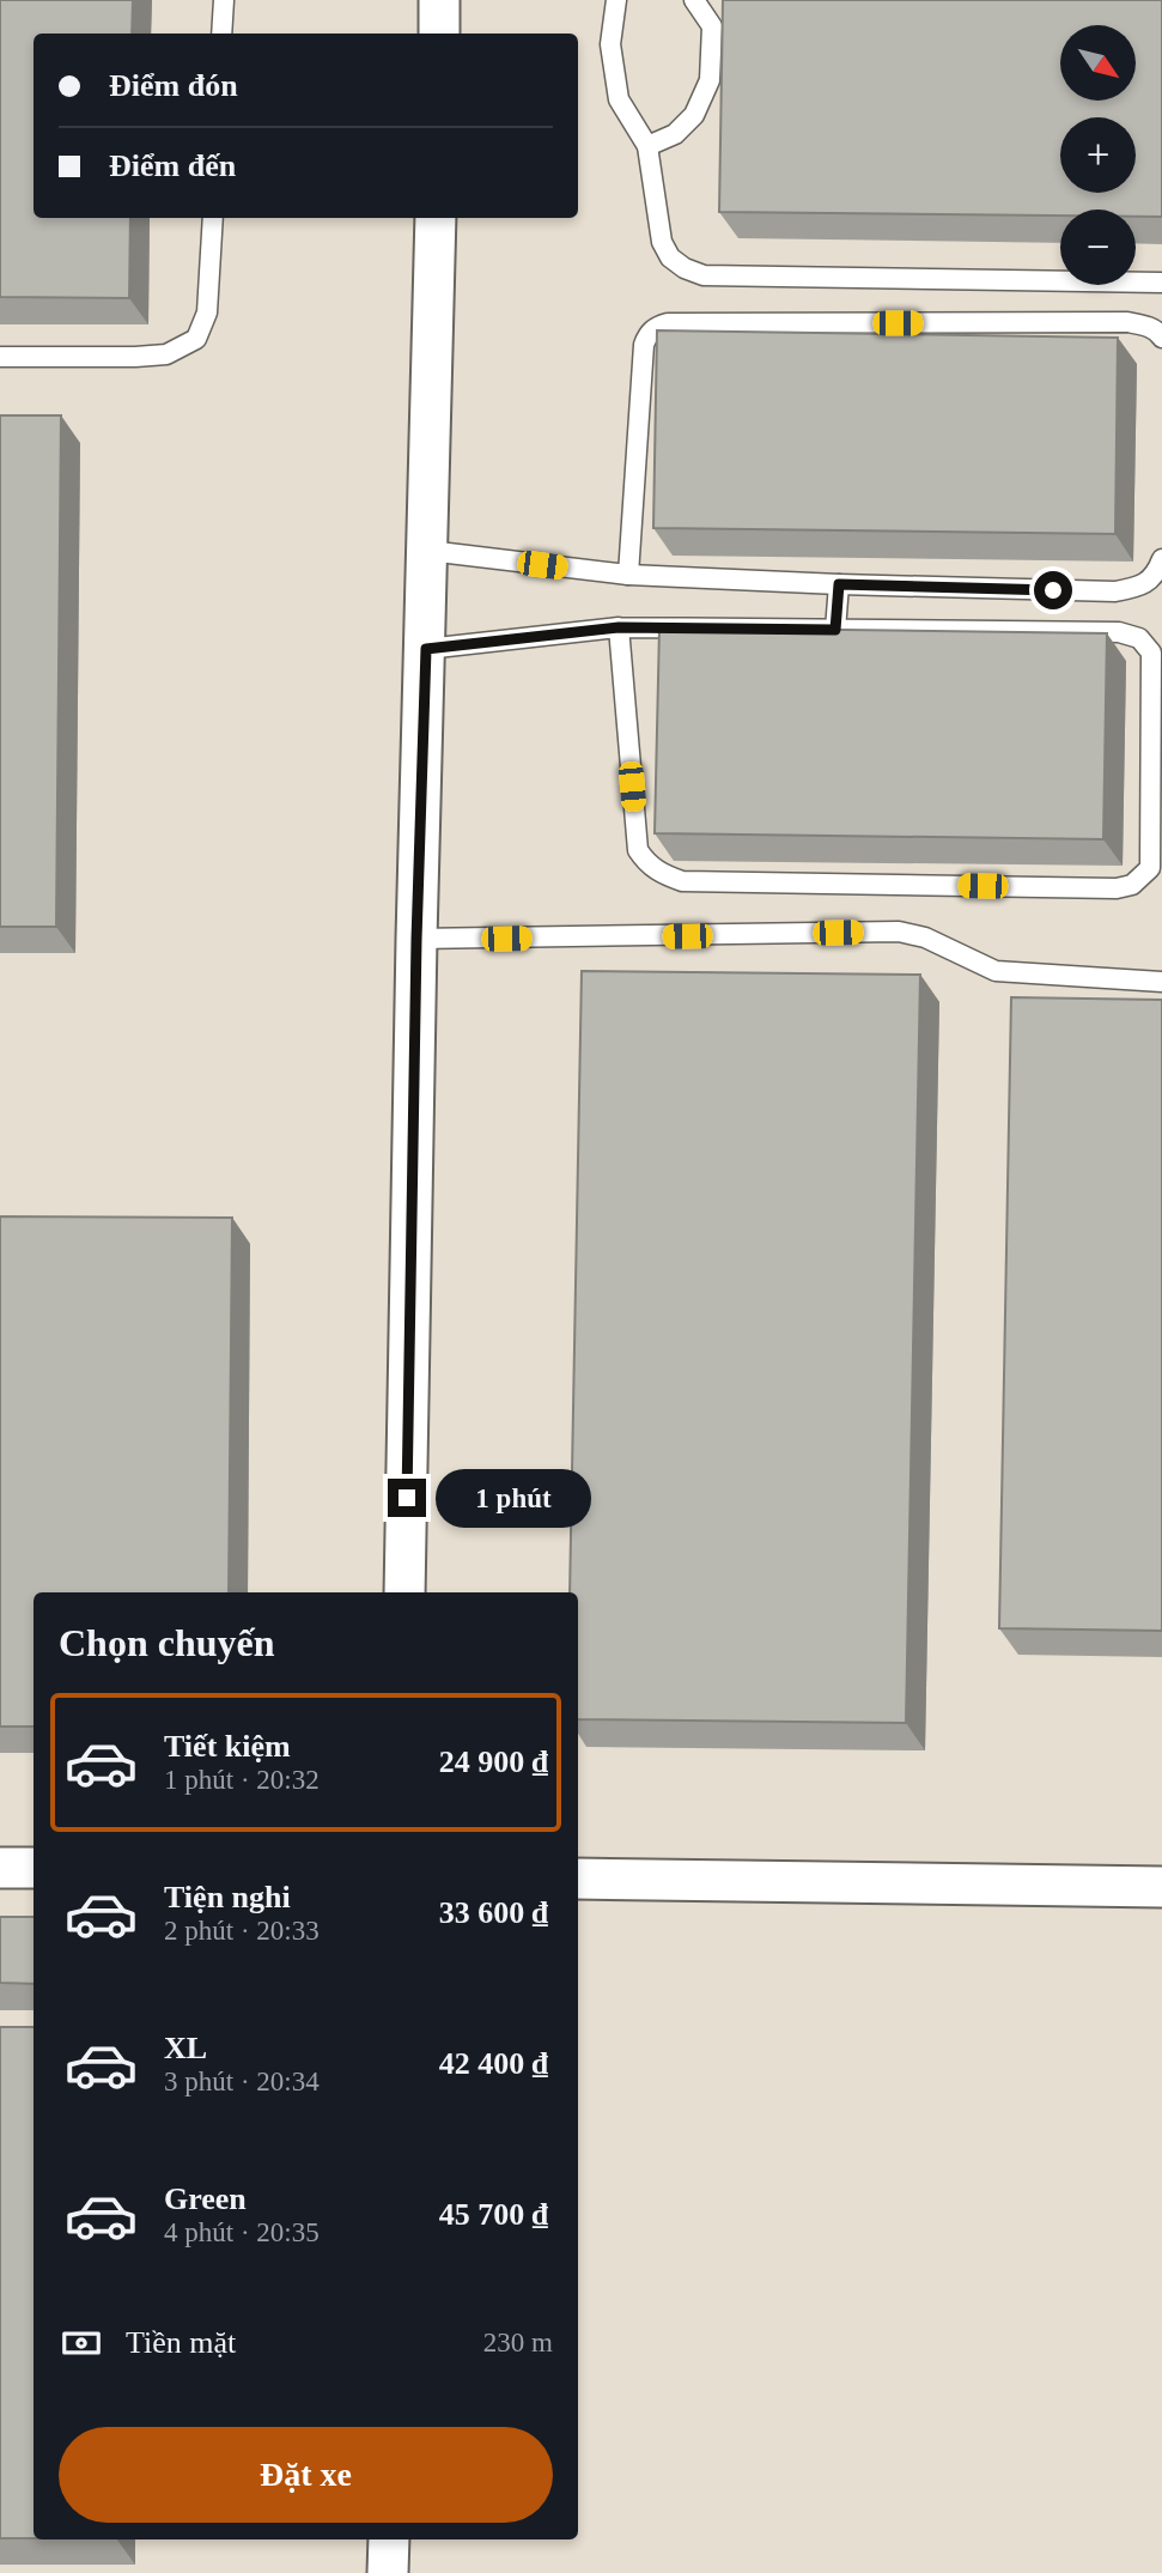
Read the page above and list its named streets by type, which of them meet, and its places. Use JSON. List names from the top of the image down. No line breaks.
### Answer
{"north":"bottom right","page":{"map_buttons":["+","−"],"banner":["Điểm đón","Điểm đến"],"bubble":"1 phút","heading":"Chọn chuyến","list":[{"name":"Tiết kiệm","note":"1 phút · 20:32","value":"24 900 ₫"},{"name":"Tiện nghi","note":"2 phút · 20:33","value":"33 600 ₫"},{"name":"XL","note":"3 phút · 20:34","value":"42 400 ₫"},{"name":"Green","note":"4 phút · 20:35","value":"45 700 ₫"}],"pay":["Tiền mặt","230 m"],"buttons":"Đặt xe"}}
